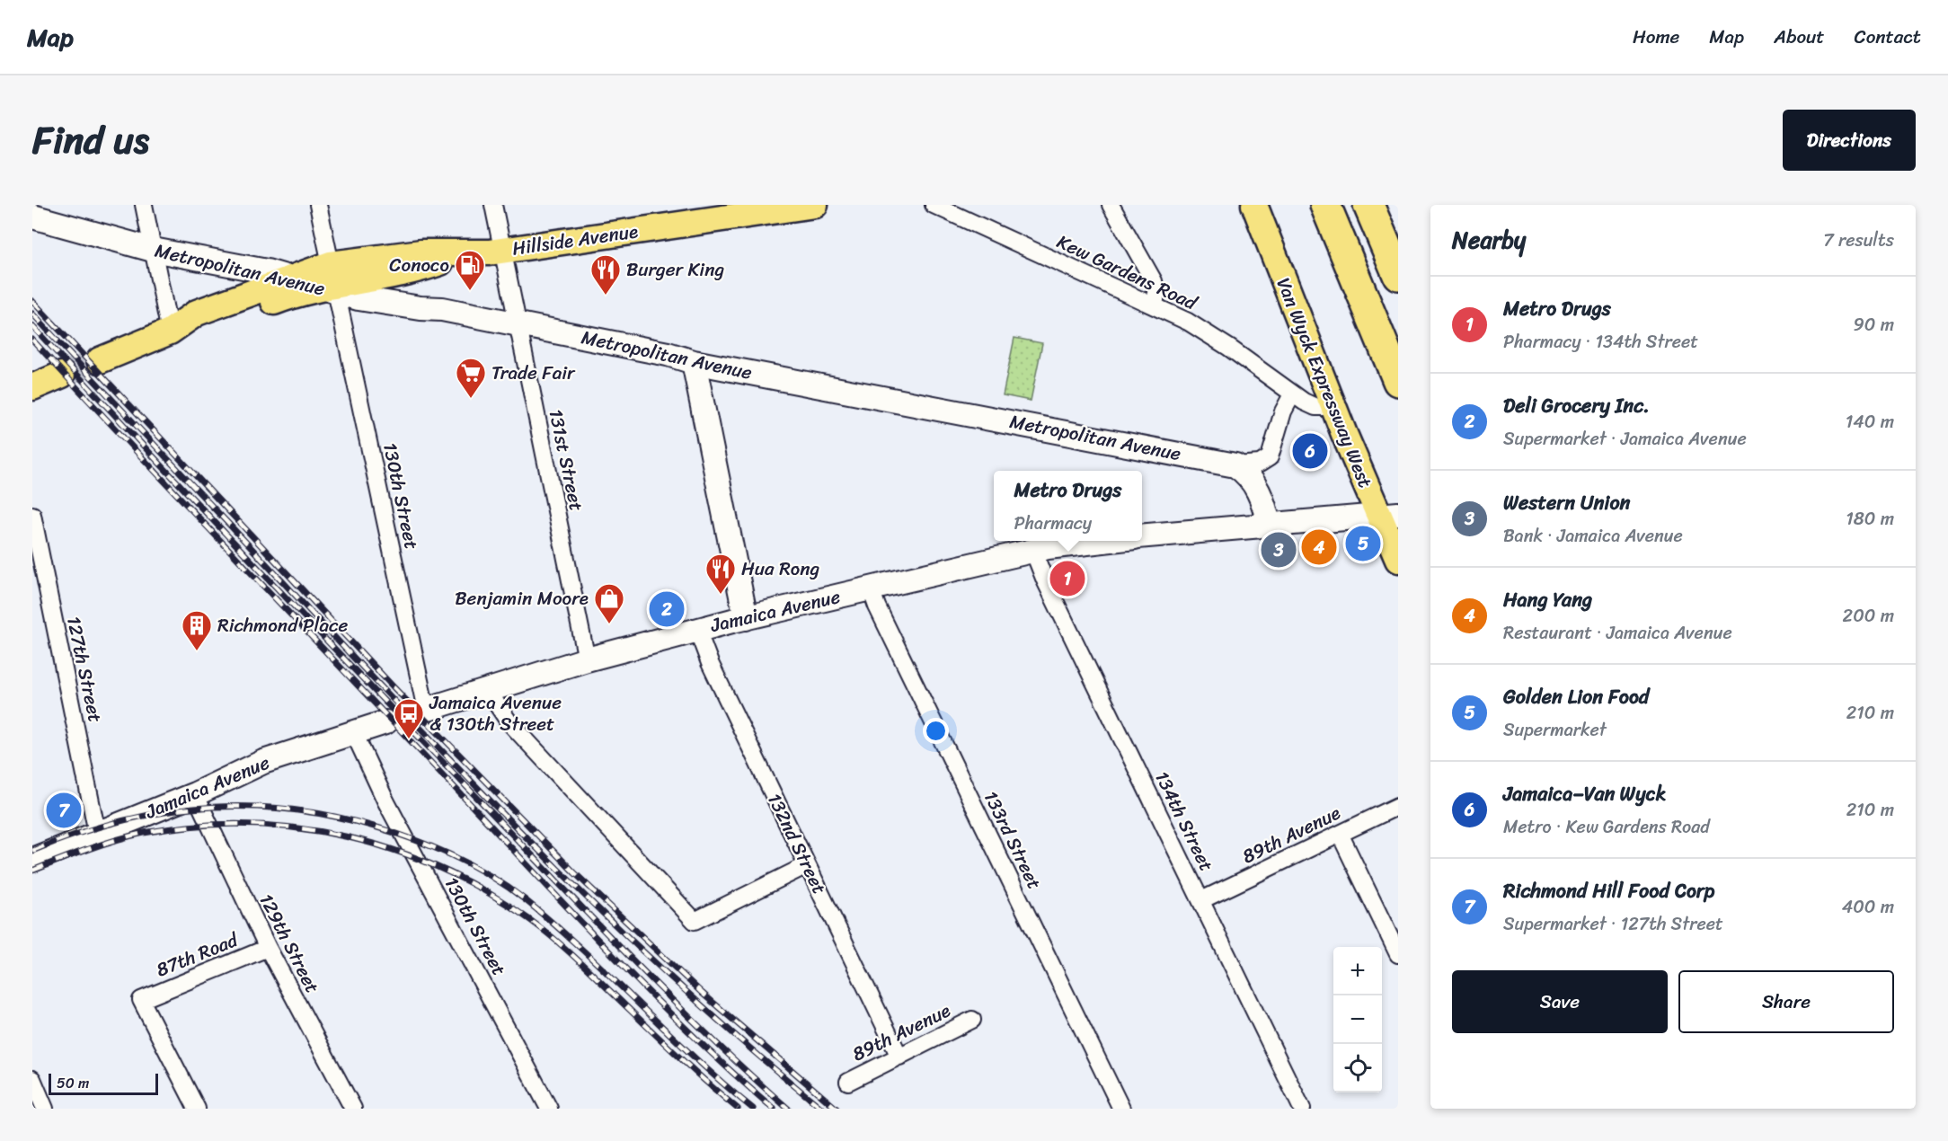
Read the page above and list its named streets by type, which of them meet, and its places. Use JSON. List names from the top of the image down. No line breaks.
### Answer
{"streets":{"main road":["Hillside Avenue","Metropolitan Avenue","Van Wyck Expressway West","Jamaica Avenue"],"street":["Kew Gardens Road","131st Street","130th Street","127th Street","134th Street","89th Avenue","133rd Street","132nd Street","129th Street","87th Road"]},"crossings":[["Hillside Avenue","Metropolitan Avenue"],["Hillside Avenue","131st Street"],["Hillside Avenue","130th Street"],["Metropolitan Avenue","131st Street"],["Metropolitan Avenue","130th Street"],["Kew Gardens Road","Van Wyck Expressway West"],["Van Wyck Expressway West","Jamaica Avenue"],["131st Street","Jamaica Avenue"],["130th Street","Jamaica Avenue"],["Jamaica Avenue","127th Street"],["Jamaica Avenue","134th Street"],["Jamaica Avenue","133rd Street"],["Jamaica Avenue","132nd Street"],["Jamaica Avenue","129th Street"],["134th Street","89th Avenue"],["89th Avenue","132nd Street"],["129th Street","87th Road"]],"places":{"fuel station":["Conoco"],"restaurant":["Burger King","Hua Rong"],"supermarket":["Trade Fair"],"shop":["Benjamin Moore"],"building":["Richmond Place"],"bus stop":["Jamaica Avenue & 130th Street"]},"scale_bar":"50 m","page":{"header":"Map","nav":["Home","Map","About","Contact"],"title":"Find us","buttons":["Directions",["Save","Share"]],"heading":["Nearby","7 results"],"list":[{"mark":"1","name":"Metro Drugs","note":"Pharmacy · 134th Street","value":"90 m"},{"mark":"2","name":"Deli Grocery Inc.","note":"Supermarket · Jamaica Avenue","value":"140 m"},{"mark":"3","name":"Western Union","note":"Bank · Jamaica Avenue","value":"180 m"},{"mark":"4","name":"Hang Yang","note":"Restaurant · Jamaica Avenue","value":"200 m"},{"mark":"5","name":"Golden Lion Food","note":"Supermarket","value":"210 m"},{"mark":"6","name":"Jamaica–Van Wyck","note":"Metro · Kew Gardens Road","value":"210 m"},{"mark":"7","name":"Richmond Hill Food Corp","note":"Supermarket · 127th Street","value":"400 m"}],"pins":["6","5","4","3","1","2","7"],"popup":["Metro Drugs","Pharmacy"],"map_buttons":["+","−"],"scale":"50 m"}}
